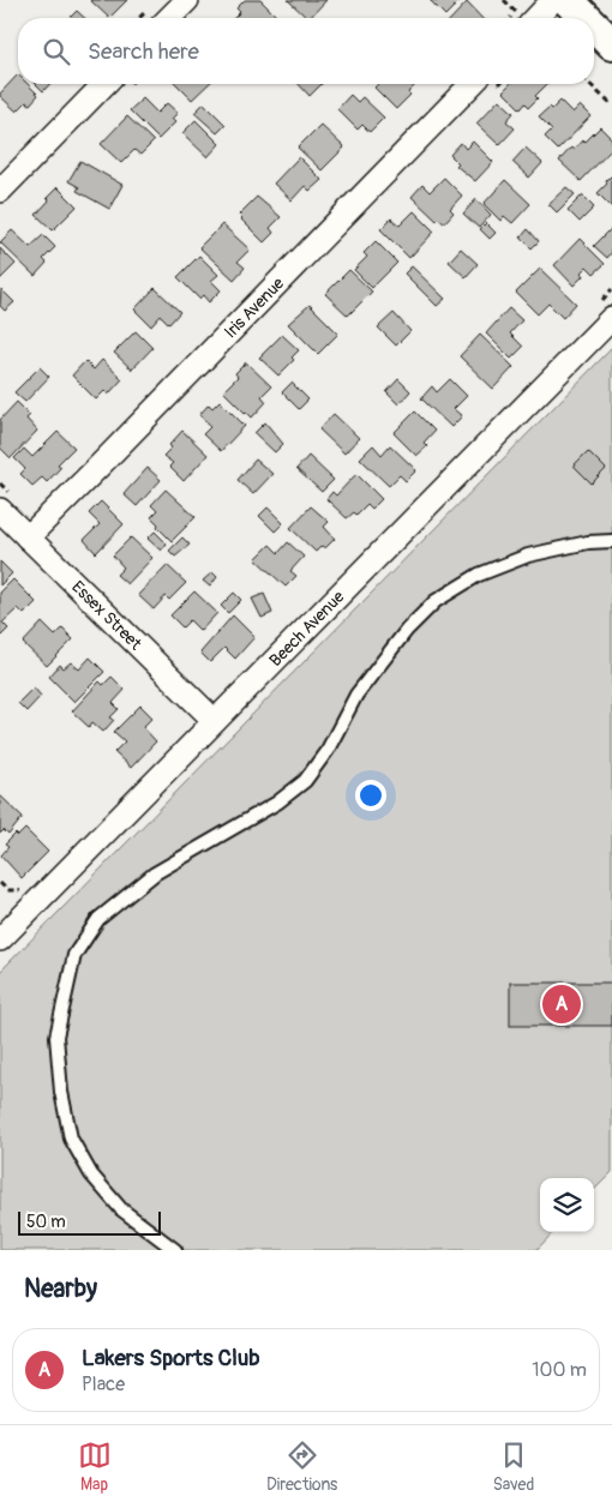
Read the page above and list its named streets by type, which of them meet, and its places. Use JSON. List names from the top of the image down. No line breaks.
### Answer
{"streets":{"street":["Iris Avenue","Essex Street","Beech Avenue"]},"crossings":[["Iris Avenue","Essex Street"],["Essex Street","Beech Avenue"]],"scale_bar":"50 m","page":{"search":"Search here","pins":"A","scale":"50 m","heading":"Nearby","list":[{"mark":"A","name":"Lakers Sports Club","note":"Place","value":"100 m"}],"nav":["Map","Directions","Saved"]}}
